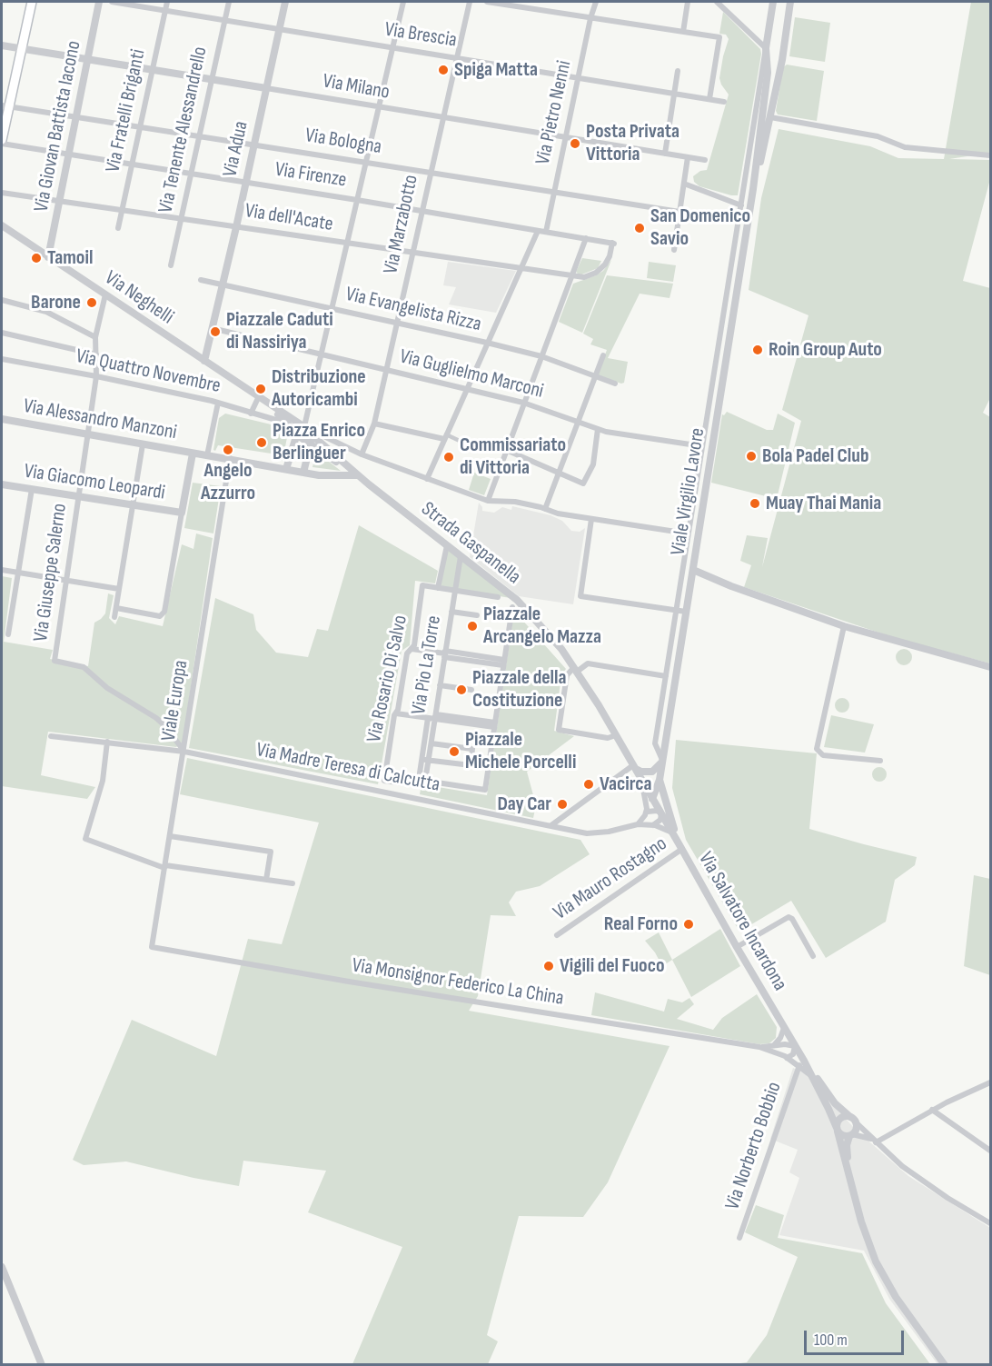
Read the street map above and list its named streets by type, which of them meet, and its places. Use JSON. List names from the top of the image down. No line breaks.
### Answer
{"streets":{"street":["Via Brescia","Via Milano","Via Fratelli Briganti","Via Pietro Nenni","Via Giovan Battista Iacono","Via Tenente Alessandrello","Via Bologna","Via Adua","Via Firenze","Via dell'Acate","Via Marzabotto","Via Neghelli","Via Evangelista Rizza","Via Quattro Novembre","Via Guglielmo Marconi","Via Alessandro Manzoni","Via Giacomo Leopardi","Viale Virgilio Lavore","Strada Gaspanella","Via Giuseppe Salerno","Via Pio La Torre","Via Rosario Di Salvo","Viale Europa","Via Madre Teresa di Calcutta","Via Mauro Rostagno","Via Salvatore Incardona","Via Monsignor Federico La China","Via Norberto Bobbio"]},"crossings":[["Via Brescia","Via Fratelli Briganti"],["Via Brescia","Via Pietro Nenni"],["Via Brescia","Via Tenente Alessandrello"],["Via Brescia","Via Adua"],["Via Brescia","Via Marzabotto"],["Via Milano","Via Fratelli Briganti"],["Via Milano","Via Pietro Nenni"],["Via Milano","Via Giovan Battista Iacono"],["Via Milano","Via Tenente Alessandrello"],["Via Milano","Via Adua"],["Via Milano","Via Marzabotto"],["Via Fratelli Briganti","Via Bologna"],["Via Fratelli Briganti","Via Firenze"],["Via Fratelli Briganti","Via dell'Acate"],["Via Pietro Nenni","Via Bologna"],["Via Pietro Nenni","Via Firenze"],["Via Giovan Battista Iacono","Via Bologna"],["Via Giovan Battista Iacono","Via Firenze"],["Via Giovan Battista Iacono","Via dell'Acate"],["Via Giovan Battista Iacono","Via Neghelli"],["Via Tenente Alessandrello","Via Bologna"],["Via Tenente Alessandrello","Via Firenze"],["Via Tenente Alessandrello","Via dell'Acate"],["Via Bologna","Via Adua"],["Via Bologna","Via Marzabotto"],["Via Adua","Via Firenze"],["Via Adua","Via dell'Acate"],["Via Adua","Via Neghelli"],["Via Adua","Via Evangelista Rizza"],["Via Adua","Via Guglielmo Marconi"],["Via Firenze","Via dell'Acate"],["Via Firenze","Via Marzabotto"],["Via dell'Acate","Via Marzabotto"],["Via Marzabotto","Via Evangelista Rizza"],["Via Marzabotto","Via Guglielmo Marconi"],["Via Neghelli","Via Giuseppe Salerno"],["Via Quattro Novembre","Via Giuseppe Salerno"],["Via Alessandro Manzoni","Strada Gaspanella"],["Via Alessandro Manzoni","Via Giuseppe Salerno"],["Via Alessandro Manzoni","Viale Europa"],["Via Giacomo Leopardi","Via Giuseppe Salerno"],["Viale Virgilio Lavore","Strada Gaspanella"],["Viale Virgilio Lavore","Via Salvatore Incardona"],["Strada Gaspanella","Via Pio La Torre"],["Strada Gaspanella","Via Salvatore Incardona"],["Via Giuseppe Salerno","Viale Europa"],["Via Giuseppe Salerno","Via Madre Teresa di Calcutta"],["Viale Europa","Via Madre Teresa di Calcutta"],["Viale Europa","Via Monsignor Federico La China"],["Via Madre Teresa di Calcutta","Via Salvatore Incardona"],["Via Mauro Rostagno","Via Salvatore Incardona"],["Via Salvatore Incardona","Via Norberto Bobbio"]],"places":["Spiga Matta","Posta Privata Vittoria","San Domenico Savio","Tamoil","Barone","Piazzale Caduti di Nassiriya","Roin Group Auto","Distribuzione Autoricambi","Piazza Enrico Berlinguer","Angelo Azzurro","Bola Padel Club","Commissariato di Vittoria","Muay Thai Mania","Piazzale Arcangelo Mazza","Piazzale della Costituzione","Piazzale Michele Porcelli","Vacirca","Day Car","Real Forno","Vigili del Fuoco"],"scale_bar":"100 m"}
